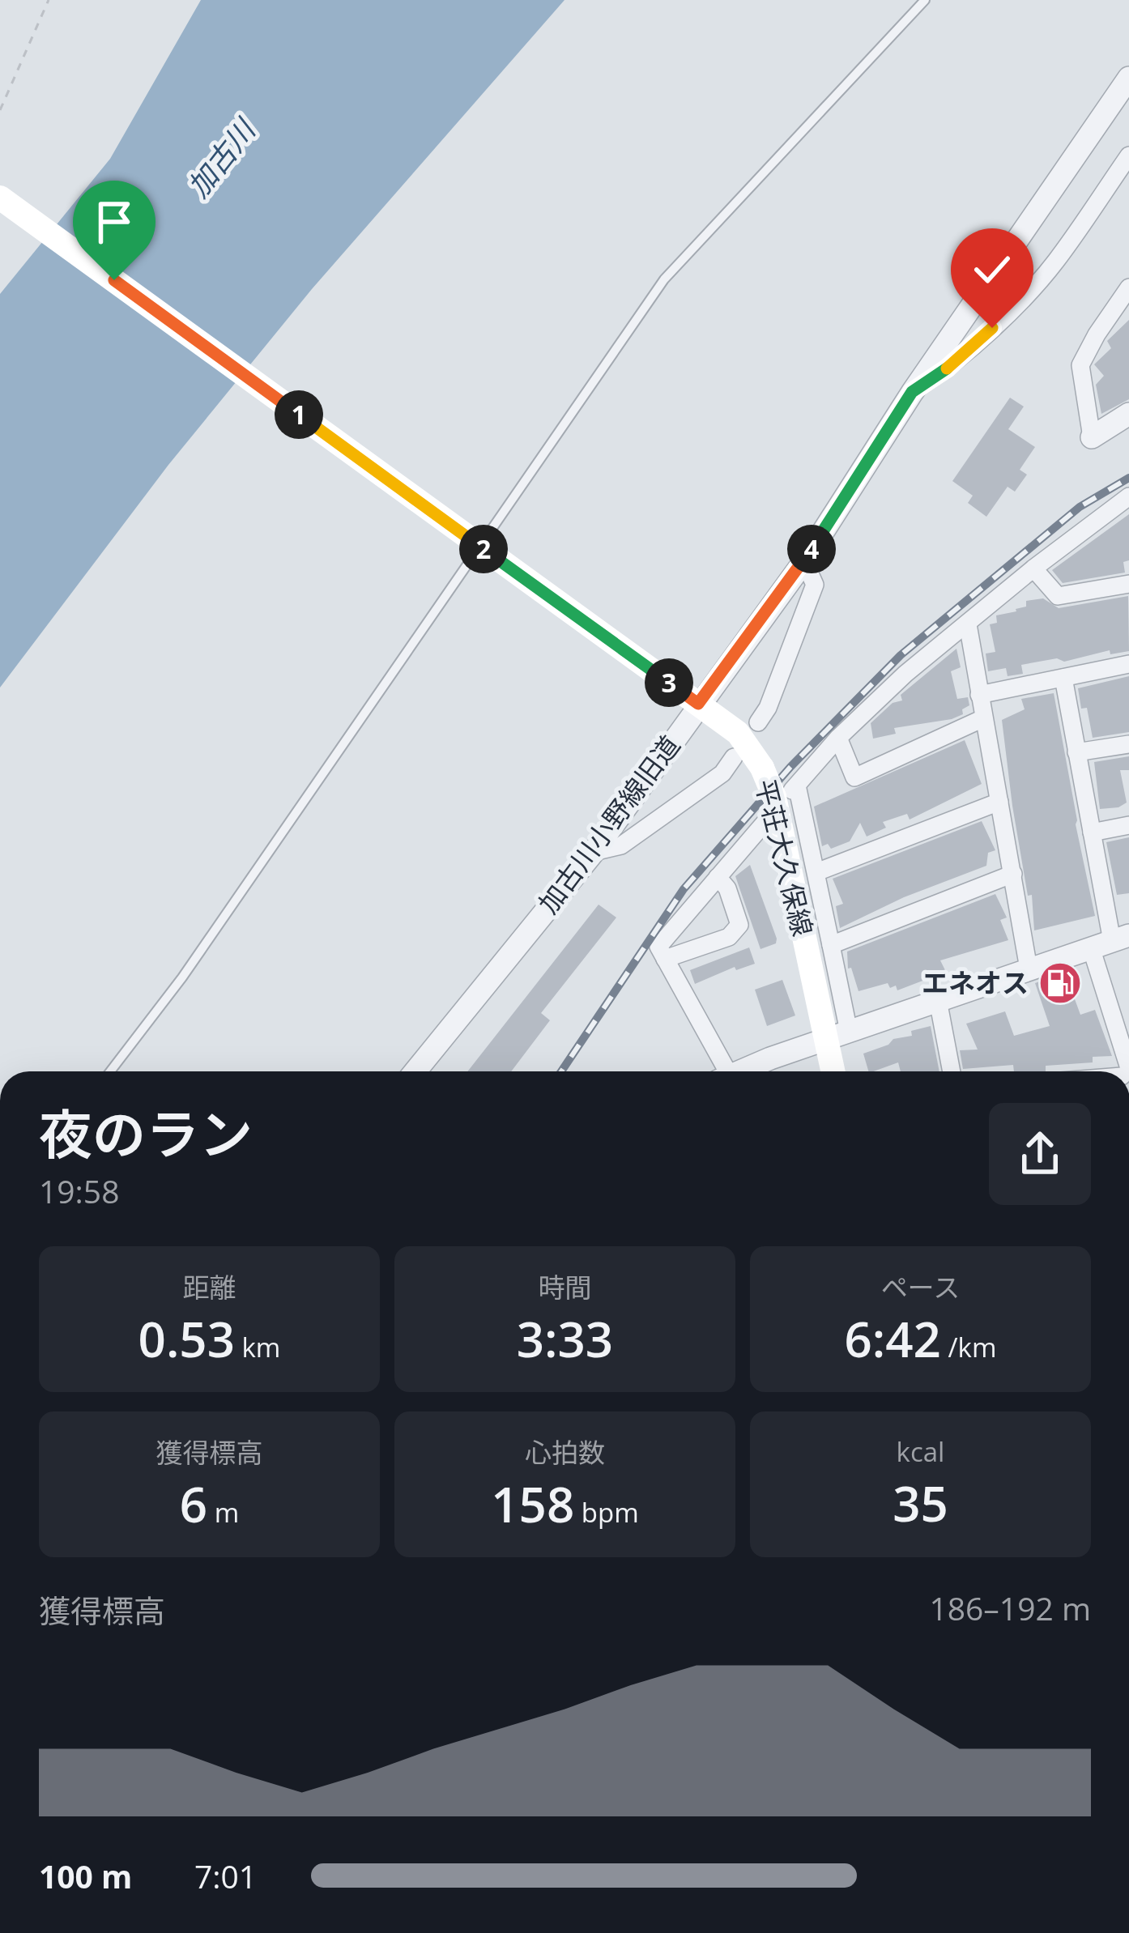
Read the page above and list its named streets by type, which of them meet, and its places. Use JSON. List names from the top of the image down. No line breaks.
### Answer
{"streets":{"main road":["平荘大久保線"],"street":["加古川小野線旧道"]},"crossings":[["加古川小野線旧道","平荘大久保線"]],"water":["加古川"],"places":{"fuel station":["エネオス"]},"page":{"pins":["1","2","4","3"],"heading":["夜のラン","19:58"],"stats":[["距離","0.53 km"],["時間","3:33"],["ペース","6:42 /km"],["獲得標高","6 m"],["心拍数","158 bpm"],["kcal","35"]],"chart":["獲得標高","186–192 m"],"list":[{"name":"100 m","note":"7:01"}]}}
